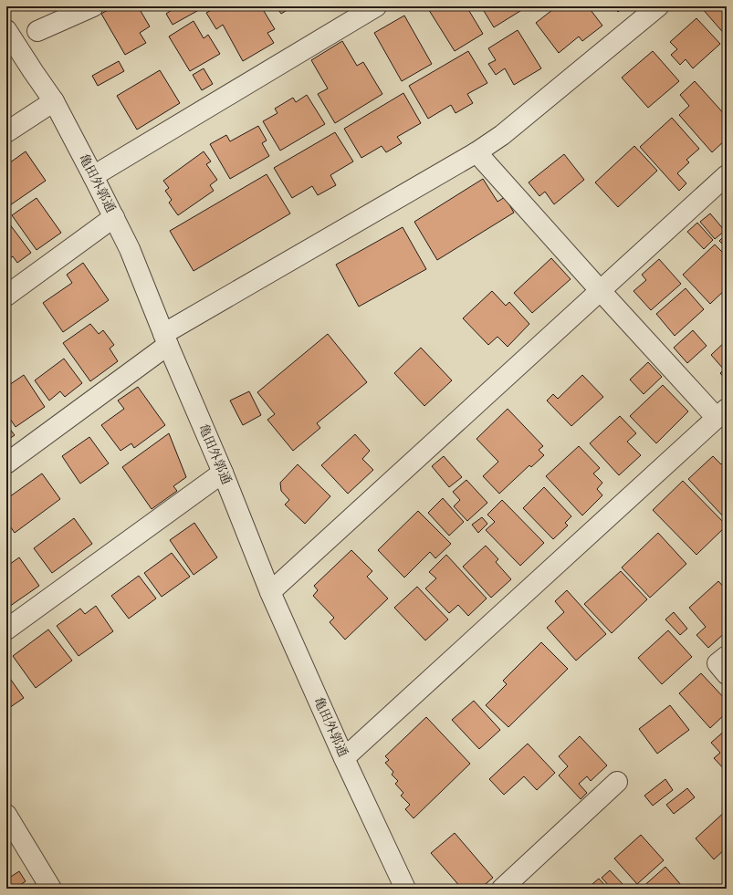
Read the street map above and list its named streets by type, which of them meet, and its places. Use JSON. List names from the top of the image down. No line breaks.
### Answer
{"streets":{"street":["亀田外郭通"]}}
